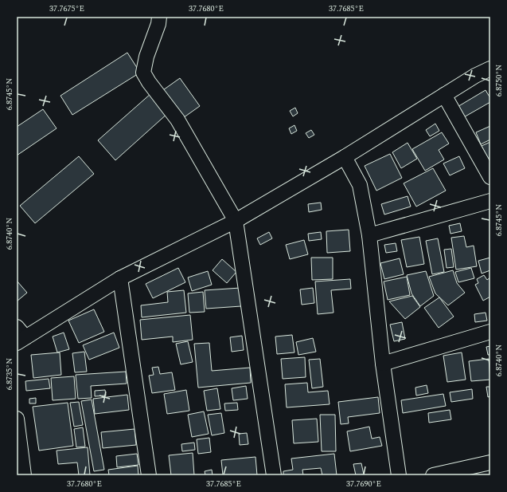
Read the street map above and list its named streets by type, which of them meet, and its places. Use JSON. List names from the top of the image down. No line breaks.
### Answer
{"coordinates":["37.7675°E","37.7680°E","37.7685°E","6.8750°N","6.8745°N","6.8740°N","6.8735°N","37.7690°E"]}
